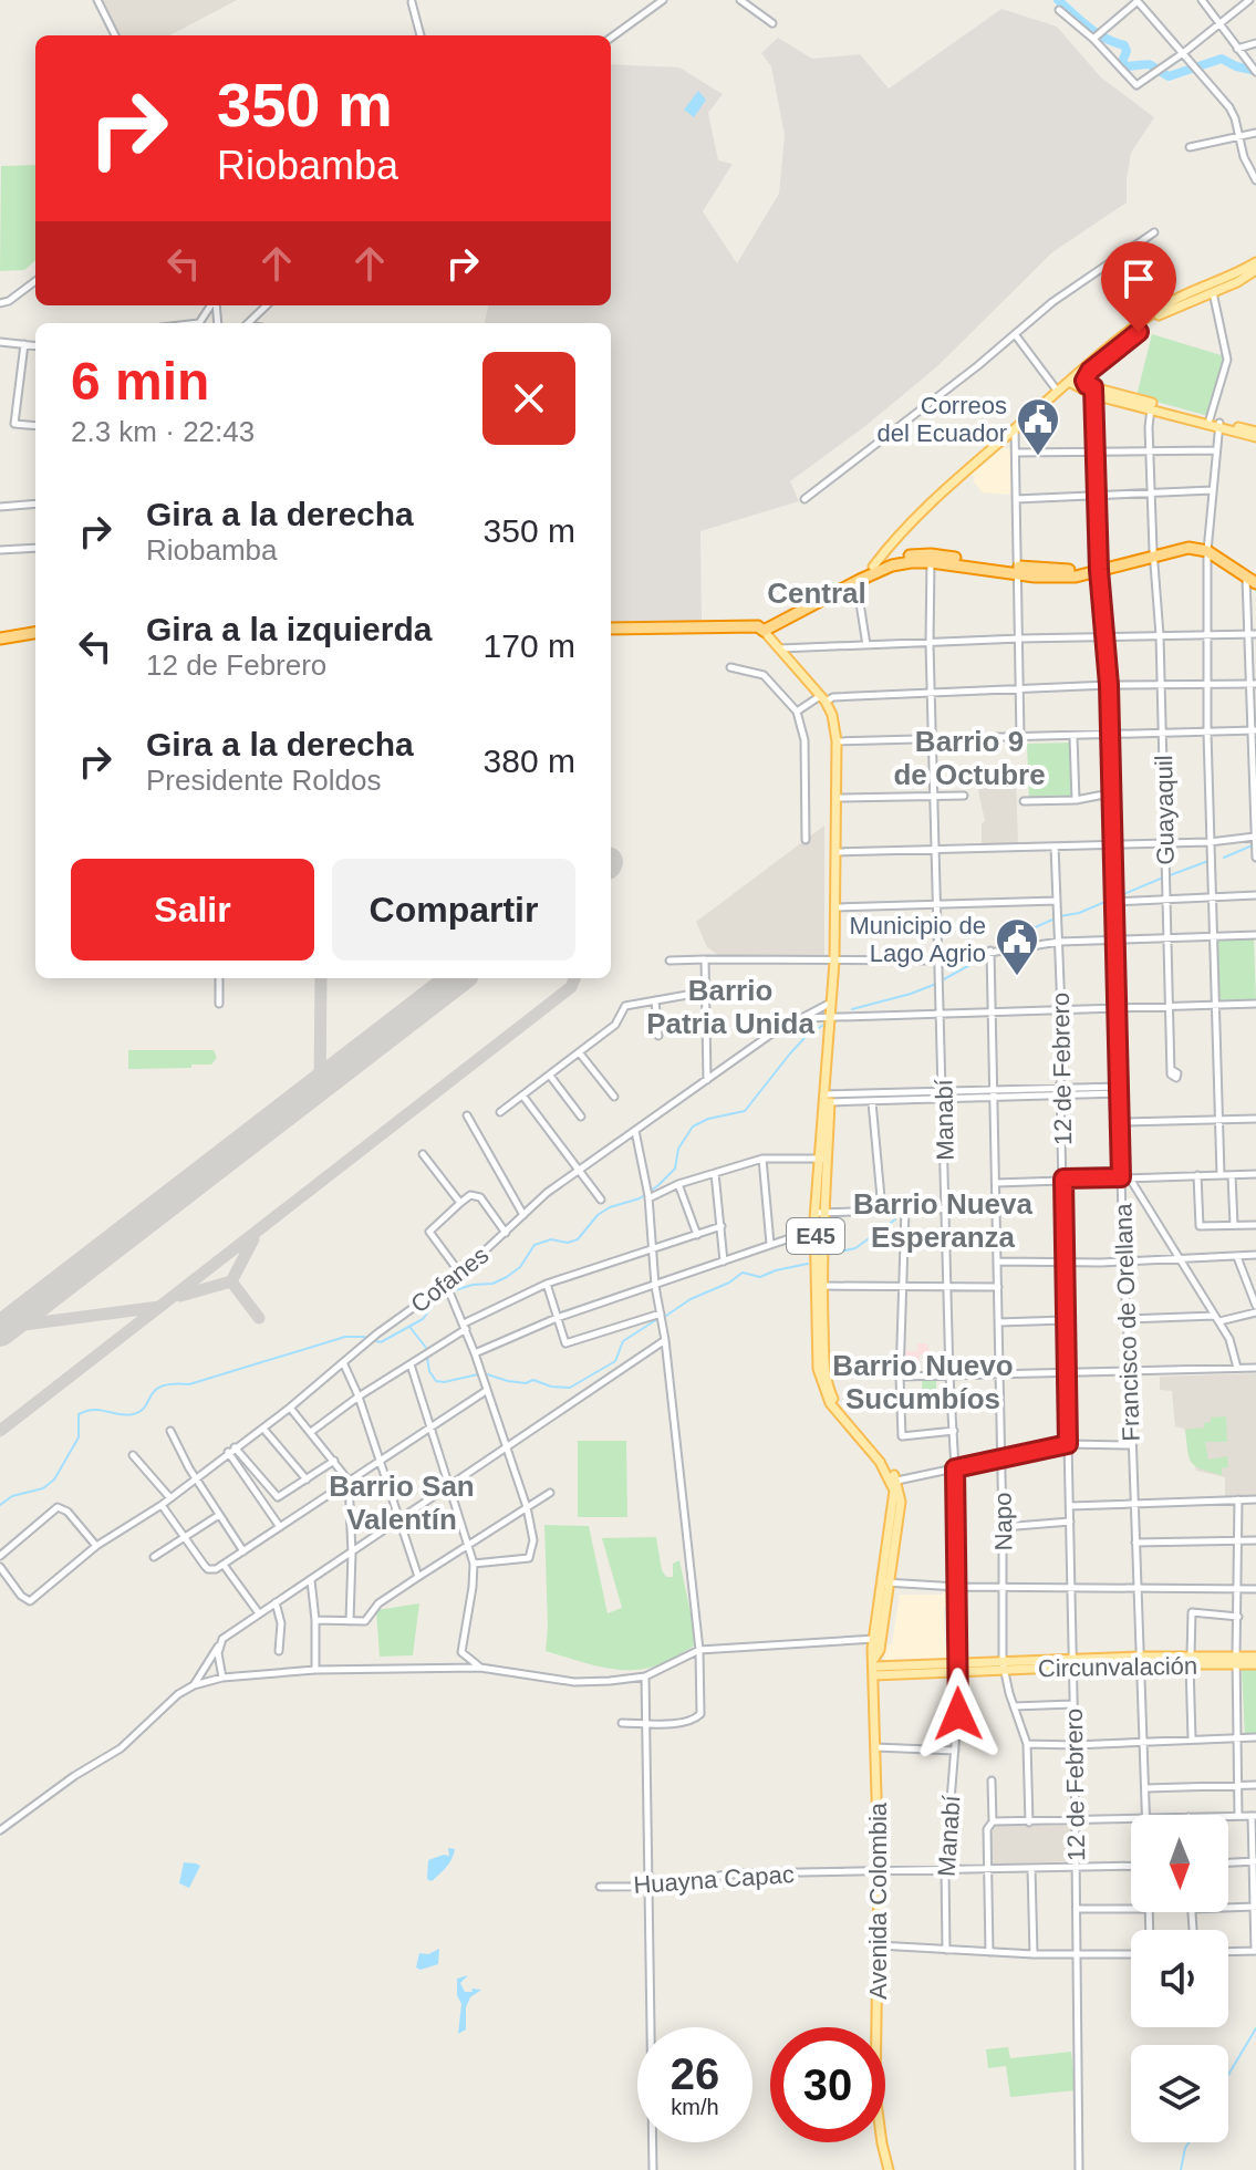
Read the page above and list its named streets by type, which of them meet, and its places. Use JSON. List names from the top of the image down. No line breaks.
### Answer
{"streets":{"main road":["E45","Circunvalación","Avenida Colombia"],"street":["Guayaquil","12 de Febrero","Manabí","Cofanes","Francisco de Orellana","Napo","Huayna Capac"]},"crossings":[["Guayaquil","Cofanes"],["12 de Febrero","Cofanes"],["12 de Febrero","Circunvalación"],["12 de Febrero","Huayna Capac"],["Manabí","Cofanes"],["Manabí","Circunvalación"],["Manabí","Huayna Capac"],["E45","Cofanes"],["E45","Avenida Colombia"],["Cofanes","Francisco de Orellana"],["Cofanes","Napo"],["Francisco de Orellana","Circunvalación"],["Napo","Circunvalación"],["Circunvalación","Avenida Colombia"],["Huayna Capac","Avenida Colombia"]],"districts":["Central","Barrio 9 de Octubre","Barrio Patria Unida","Barrio Nueva Esperanza","Barrio Nuevo Sucumbíos","Barrio San Valentín"],"places":{"public building":["Correos del Ecuador","Municipio de Lago Agrio"]},"north":"bottom","page":{"turn":["350 m","Riobamba"],"heading":["6 min","2.3 km · 22:43"],"list":[{"name":"Gira a la derecha","note":"Riobamba","value":"350 m"},{"name":"Gira a la izquierda","note":"12 de Febrero","value":"170 m"},{"name":"Gira a la derecha","note":"Presidente Roldos","value":"380 m"}],"buttons":["Salir","Compartir"],"speed":"26 km/h","limit":"30"}}
